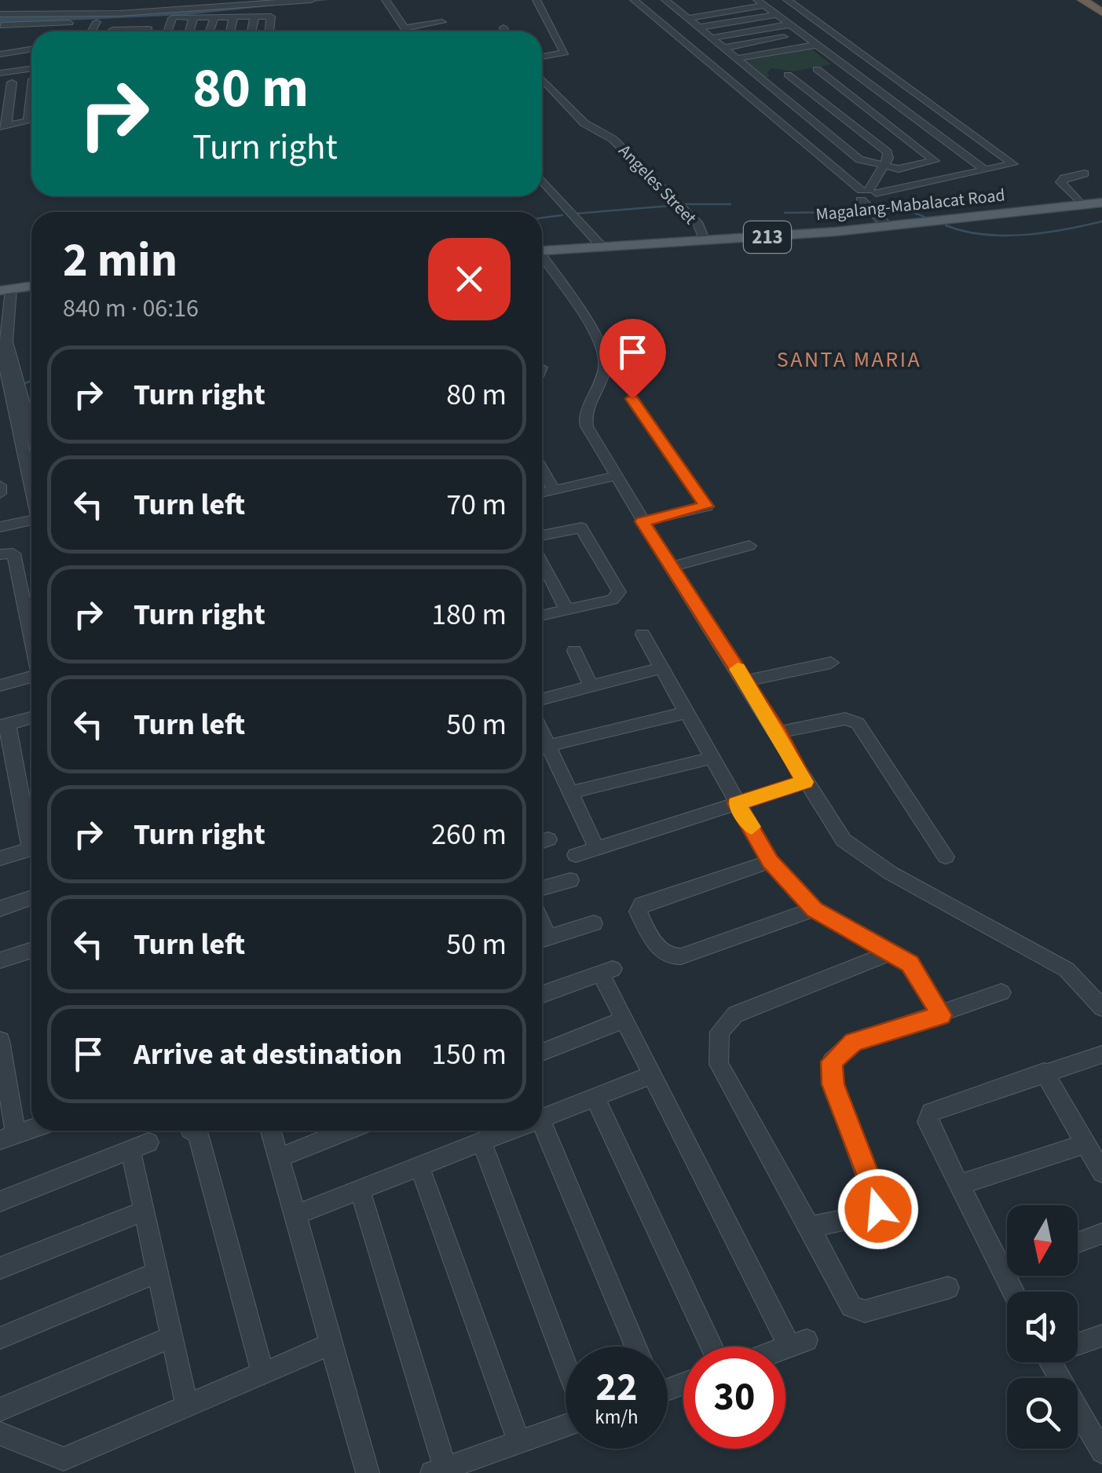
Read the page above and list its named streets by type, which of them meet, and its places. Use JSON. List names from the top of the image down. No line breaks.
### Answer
{"streets":{"main road":["Magalang-Mabalacat Road","213"],"street":["Angeles Street"]},"crossings":[["Angeles Street","Magalang-Mabalacat Road"]],"districts":["SANTA MARIA"],"north":"bottom","page":{"turn":["80 m","Turn right"],"heading":["2 min","840 m · 06:16"],"list":[{"name":"Turn right","value":"80 m"},{"name":"Turn left","value":"70 m"},{"name":"Turn right","value":"180 m"},{"name":"Turn left","value":"50 m"},{"name":"Turn right","value":"260 m"},{"name":"Turn left","value":"50 m"},{"name":"Arrive at destination","value":"150 m"}],"speed":"22 km/h","limit":"30"}}
